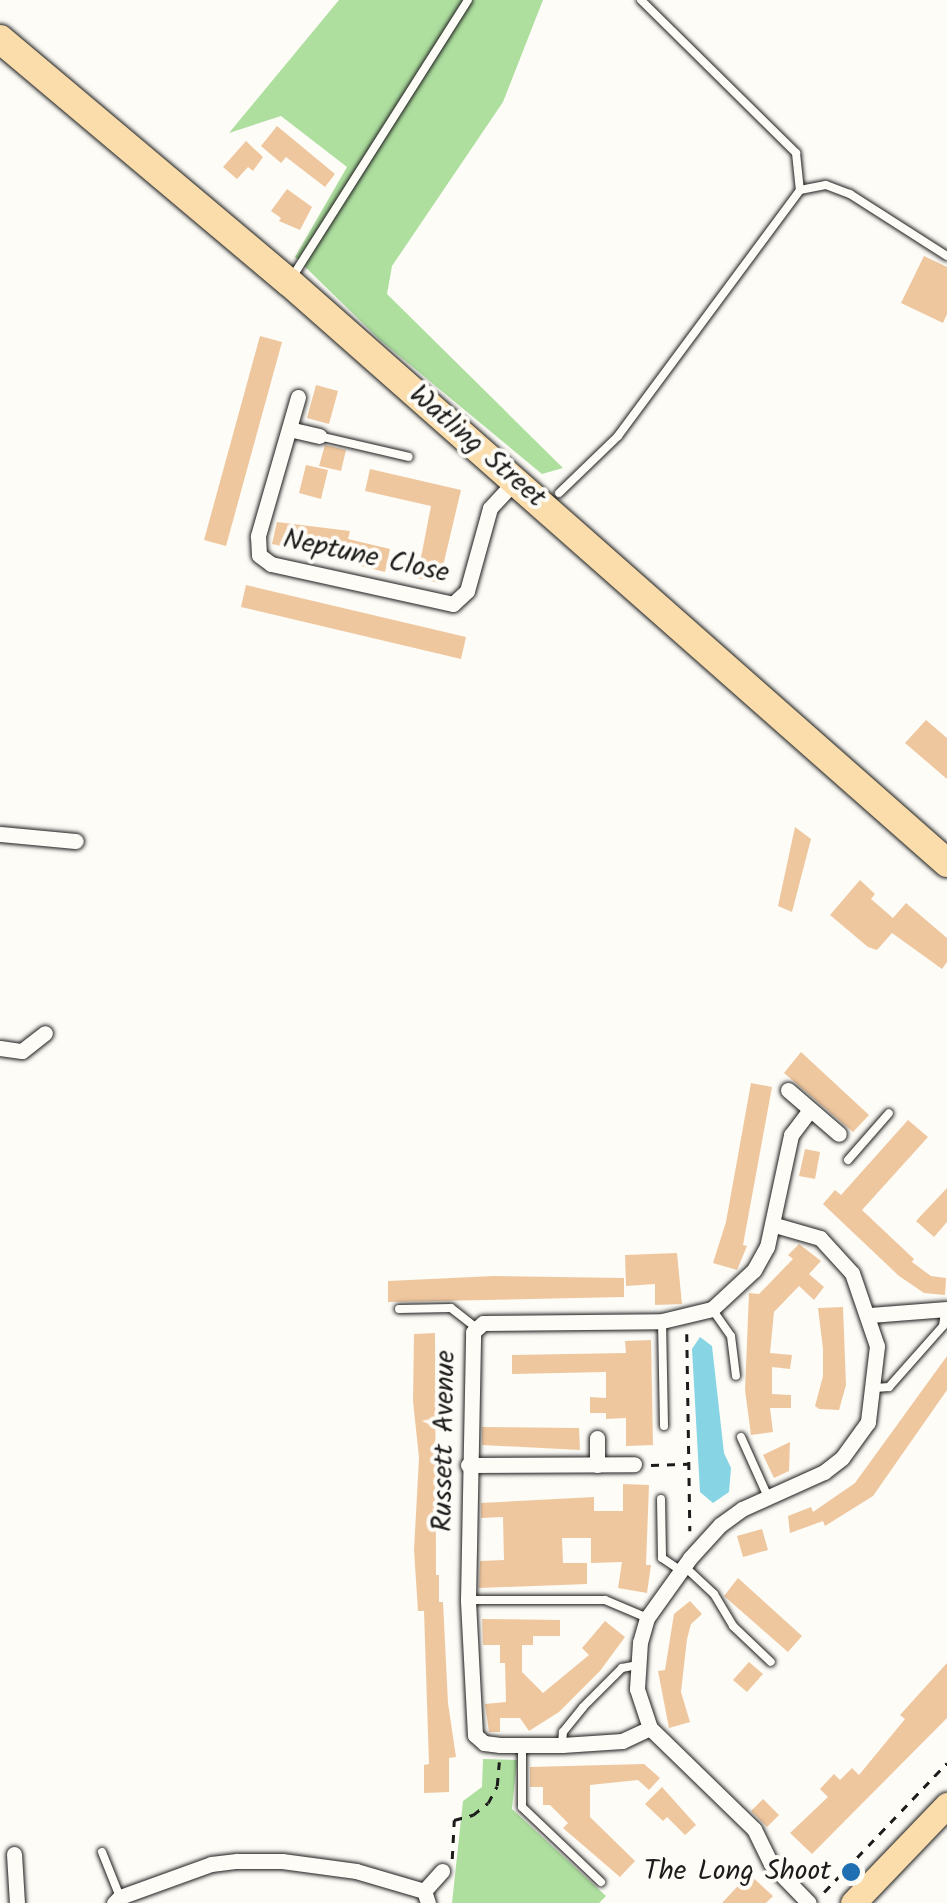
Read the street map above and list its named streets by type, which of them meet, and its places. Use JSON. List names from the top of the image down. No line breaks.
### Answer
{"streets":{"highway":["Watling Street"],"street":["Neptune Close","Russett Avenue"]},"crossings":[["Watling Street","Neptune Close"]],"places":["The Long Shoot"]}
